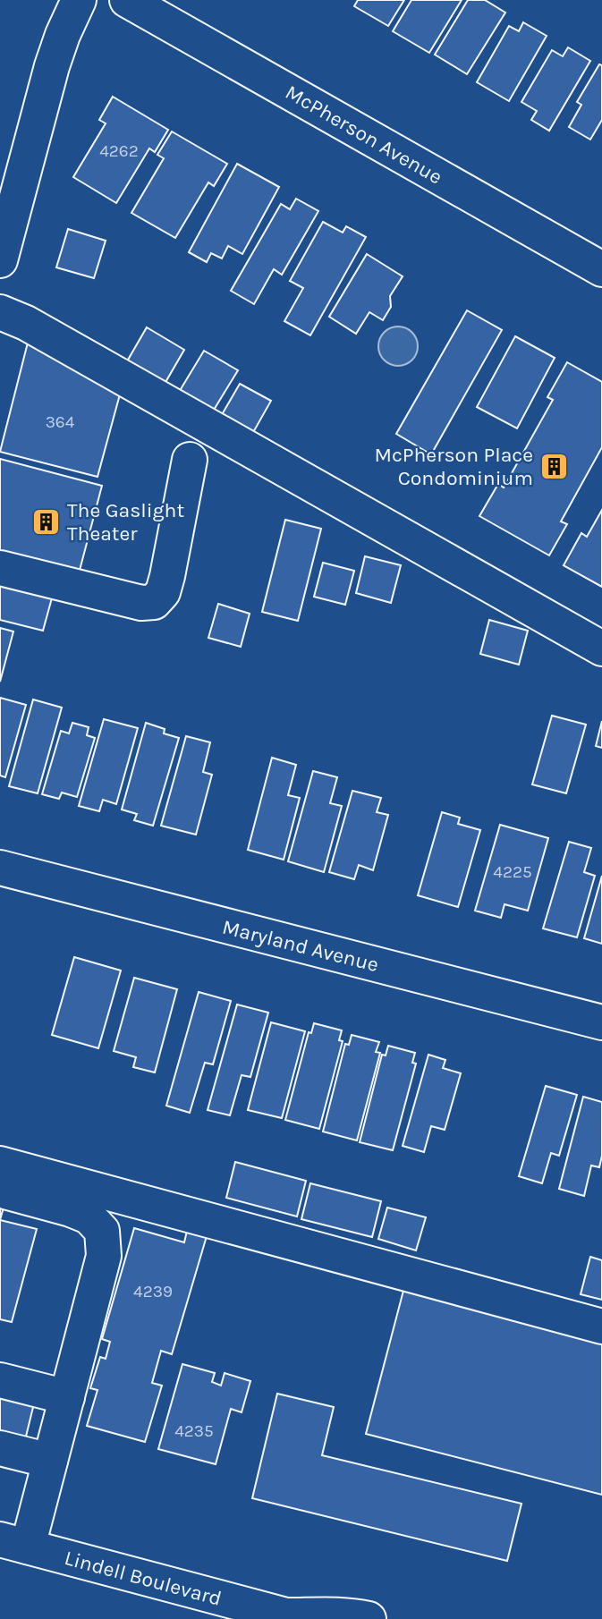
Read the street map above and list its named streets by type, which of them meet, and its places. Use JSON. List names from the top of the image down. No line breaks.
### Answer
{"streets":{"street":["McPherson Avenue","Maryland Avenue","Lindell Boulevard"]},"places":{"building":["McPherson Place Condominium","The Gaslight Theater"]},"house_numbers":["4262","364","4225","4239","4235"]}
